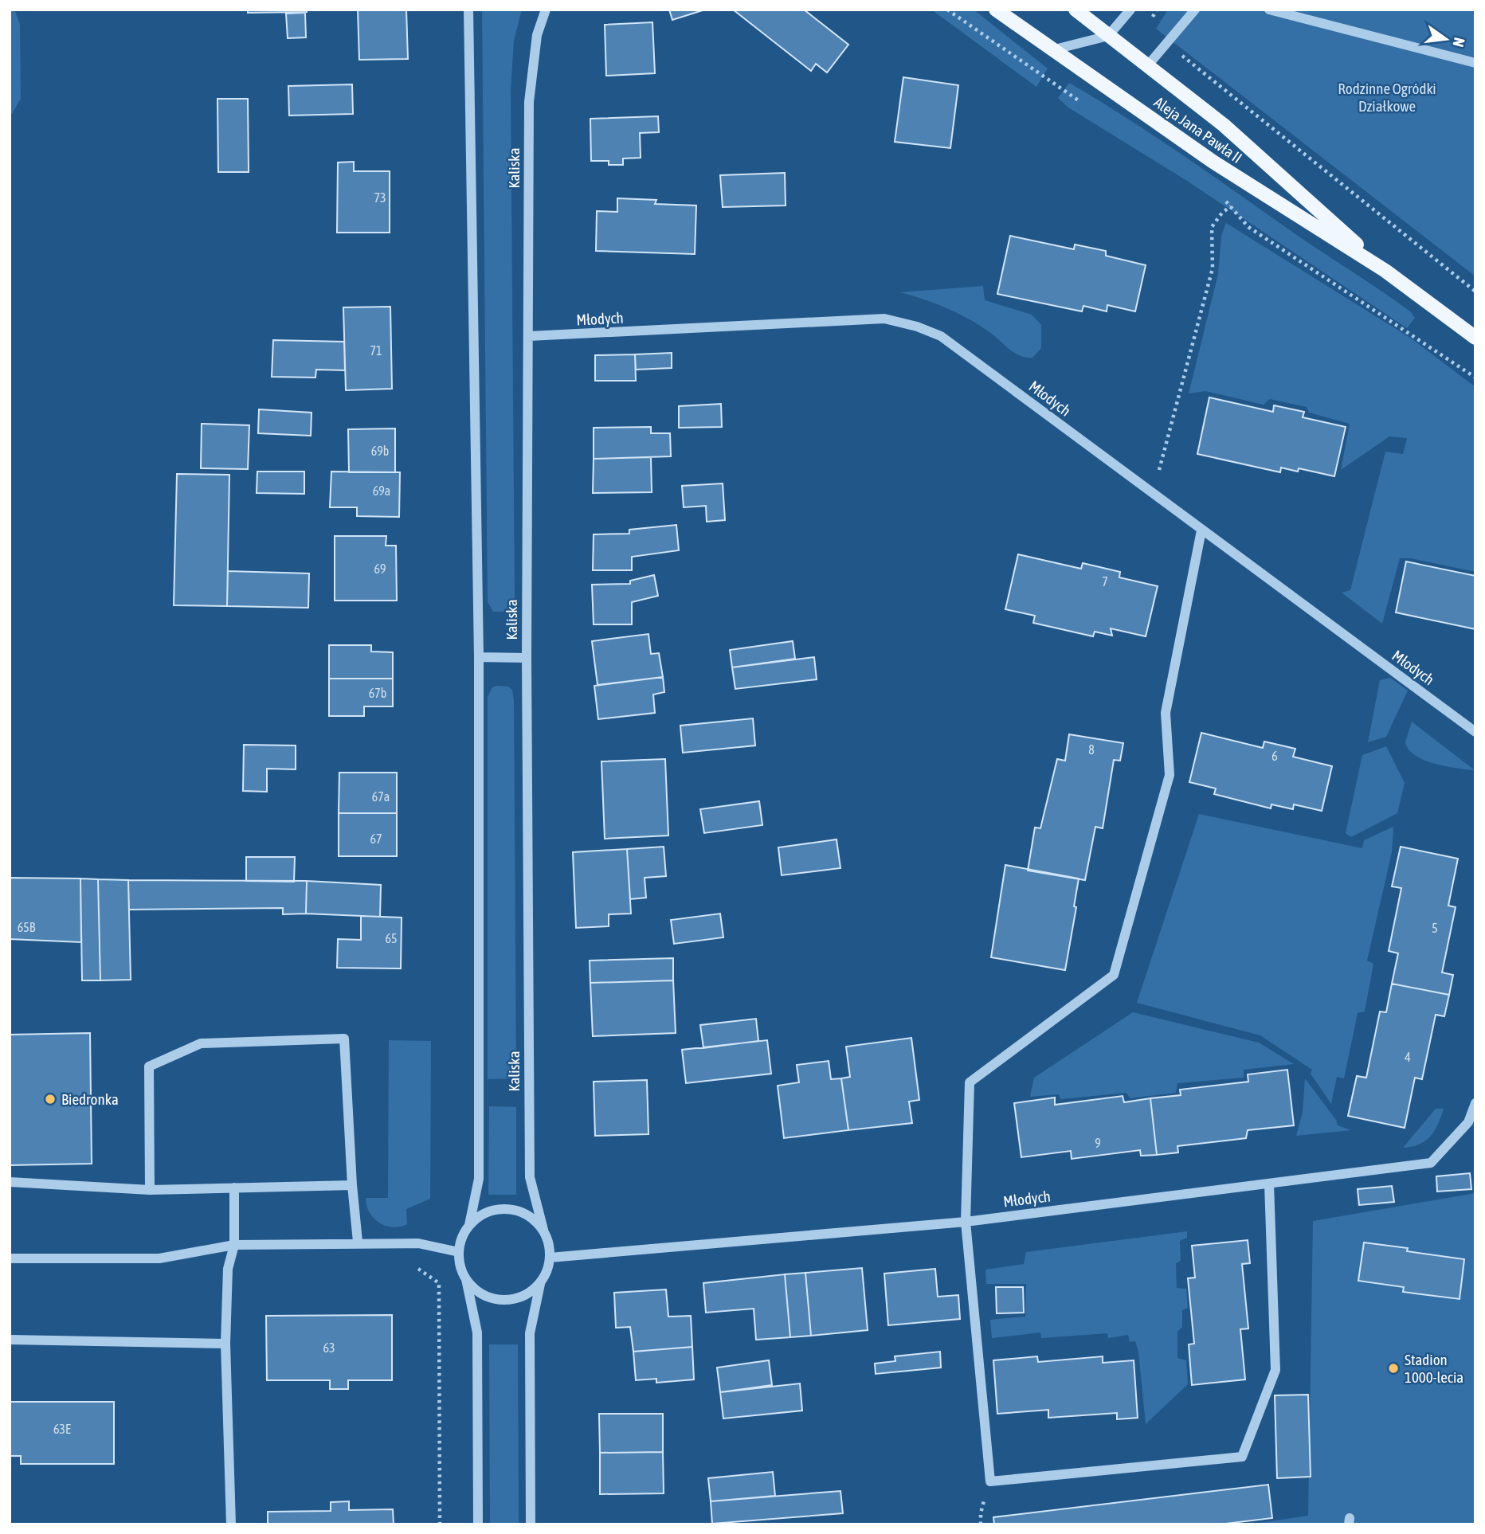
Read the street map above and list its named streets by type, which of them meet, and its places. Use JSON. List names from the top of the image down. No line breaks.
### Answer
{"streets":{"main road":["Aleja Jana Pawła II"],"street":["Kaliska","Młodych"]},"crossings":[["Kaliska","Młodych"]],"parks":["Rodzinne Ogródki Działkowe"],"places":["Biedronka","Stadion 1000-lecia"],"house_numbers":["73","71","69b","69a","69","7","67b","8","6","67a","67","65B","5","65","4","9","63","63E"],"north":"right"}
